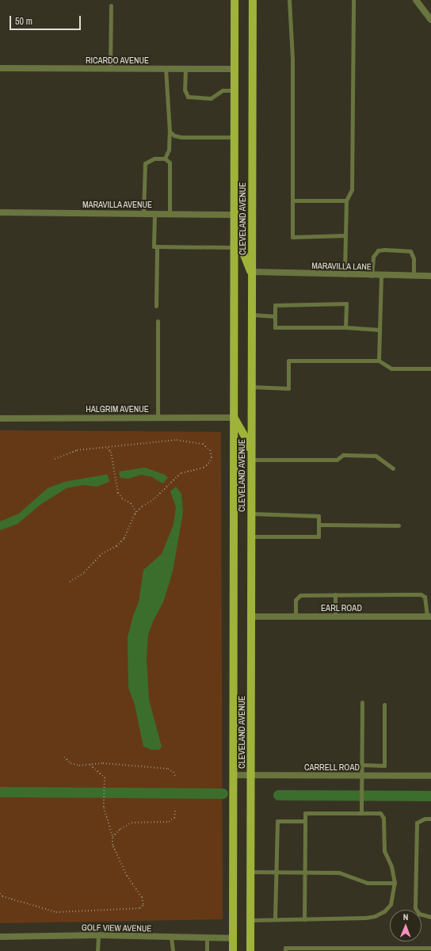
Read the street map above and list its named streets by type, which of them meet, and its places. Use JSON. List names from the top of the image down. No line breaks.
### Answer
{"streets":{"main road":["CLEVELAND AVENUE"],"street":["RICARDO AVENUE","MARAVILLA AVENUE","MARAVILLA LANE","HALGRIM AVENUE","EARL ROAD","CARRELL ROAD","GOLF VIEW AVENUE"]},"crossings":[["RICARDO AVENUE","CLEVELAND AVENUE"],["MARAVILLA AVENUE","CLEVELAND AVENUE"],["CLEVELAND AVENUE","MARAVILLA LANE"],["CLEVELAND AVENUE","HALGRIM AVENUE"],["CLEVELAND AVENUE","EARL ROAD"],["CLEVELAND AVENUE","CARRELL ROAD"],["CLEVELAND AVENUE","GOLF VIEW AVENUE"]],"scale_bar":"50 m","north":"top"}
